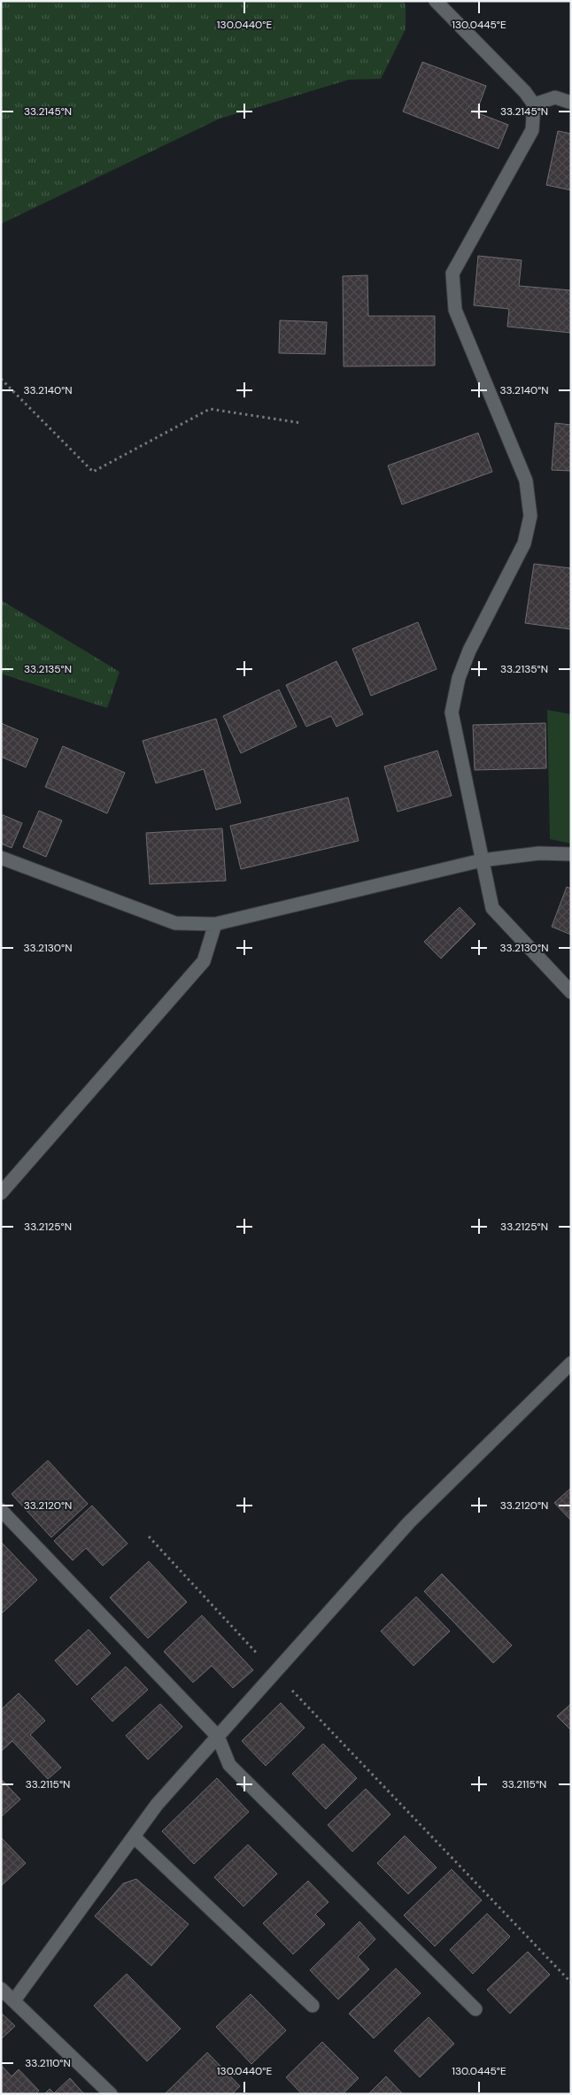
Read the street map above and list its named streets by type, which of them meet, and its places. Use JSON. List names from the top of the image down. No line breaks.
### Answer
{"coordinates":["130.0440°E","130.0445°E","33.2145°N","33.2140°N","33.2135°N","33.2130°N","33.2125°N","33.2120°N","33.2115°N","33.2110°N"]}
